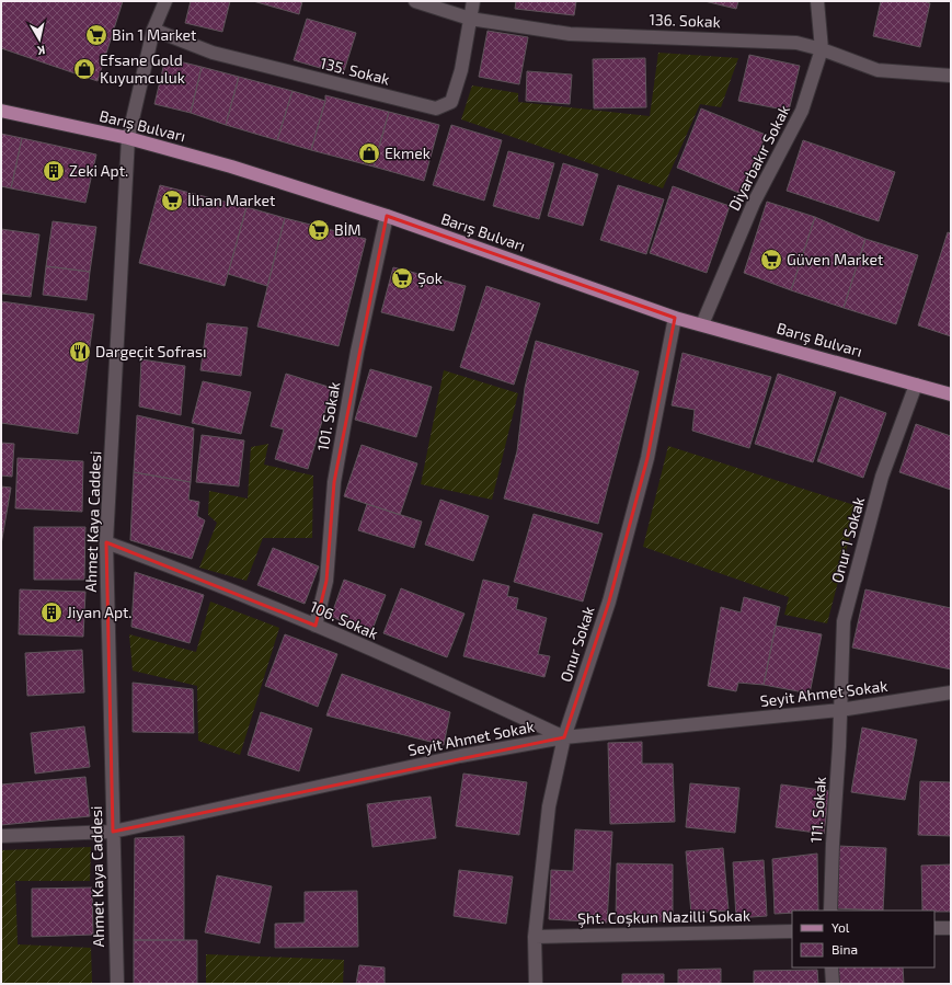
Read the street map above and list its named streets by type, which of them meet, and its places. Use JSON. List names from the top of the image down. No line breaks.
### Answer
{"streets":{"main road":["Barış Bulvarı"],"street":["136. Sokak","135. Sokak","Diyarbakır Sokak","101. Sokak","Ahmet Kaya Caddesi","Onur 1 Sokak","106. Sokak","Onur Sokak","Seyit Ahmet Sokak","111. Sokak","Şht. Coşkun Nazilli Sokak"]},"crossings":[["136. Sokak","135. Sokak"],["136. Sokak","Diyarbakır Sokak"],["135. Sokak","Ahmet Kaya Caddesi"],["Barış Bulvarı","Diyarbakır Sokak"],["Barış Bulvarı","101. Sokak"],["Barış Bulvarı","Ahmet Kaya Caddesi"],["Barış Bulvarı","Onur 1 Sokak"],["Barış Bulvarı","Onur Sokak"],["101. Sokak","106. Sokak"],["Ahmet Kaya Caddesi","106. Sokak"],["Ahmet Kaya Caddesi","Seyit Ahmet Sokak"],["Onur 1 Sokak","Seyit Ahmet Sokak"],["Onur 1 Sokak","111. Sokak"],["106. Sokak","Onur Sokak"],["106. Sokak","Seyit Ahmet Sokak"],["Onur Sokak","Seyit Ahmet Sokak"],["Onur Sokak","Şht. Coşkun Nazilli Sokak"],["Seyit Ahmet Sokak","111. Sokak"]],"places":{"supermarket":["Bin 1 Market","İlhan Market","BİM","Güven Market","Şok"],"shop":["Efsane Gold Kuyumculuk","Ekmek"],"building":["Zeki Apt.","Jiyan Apt."],"restaurant":["Dargeçit Sofrası"]},"legend":["Yol","Bina"],"north":"bottom"}
